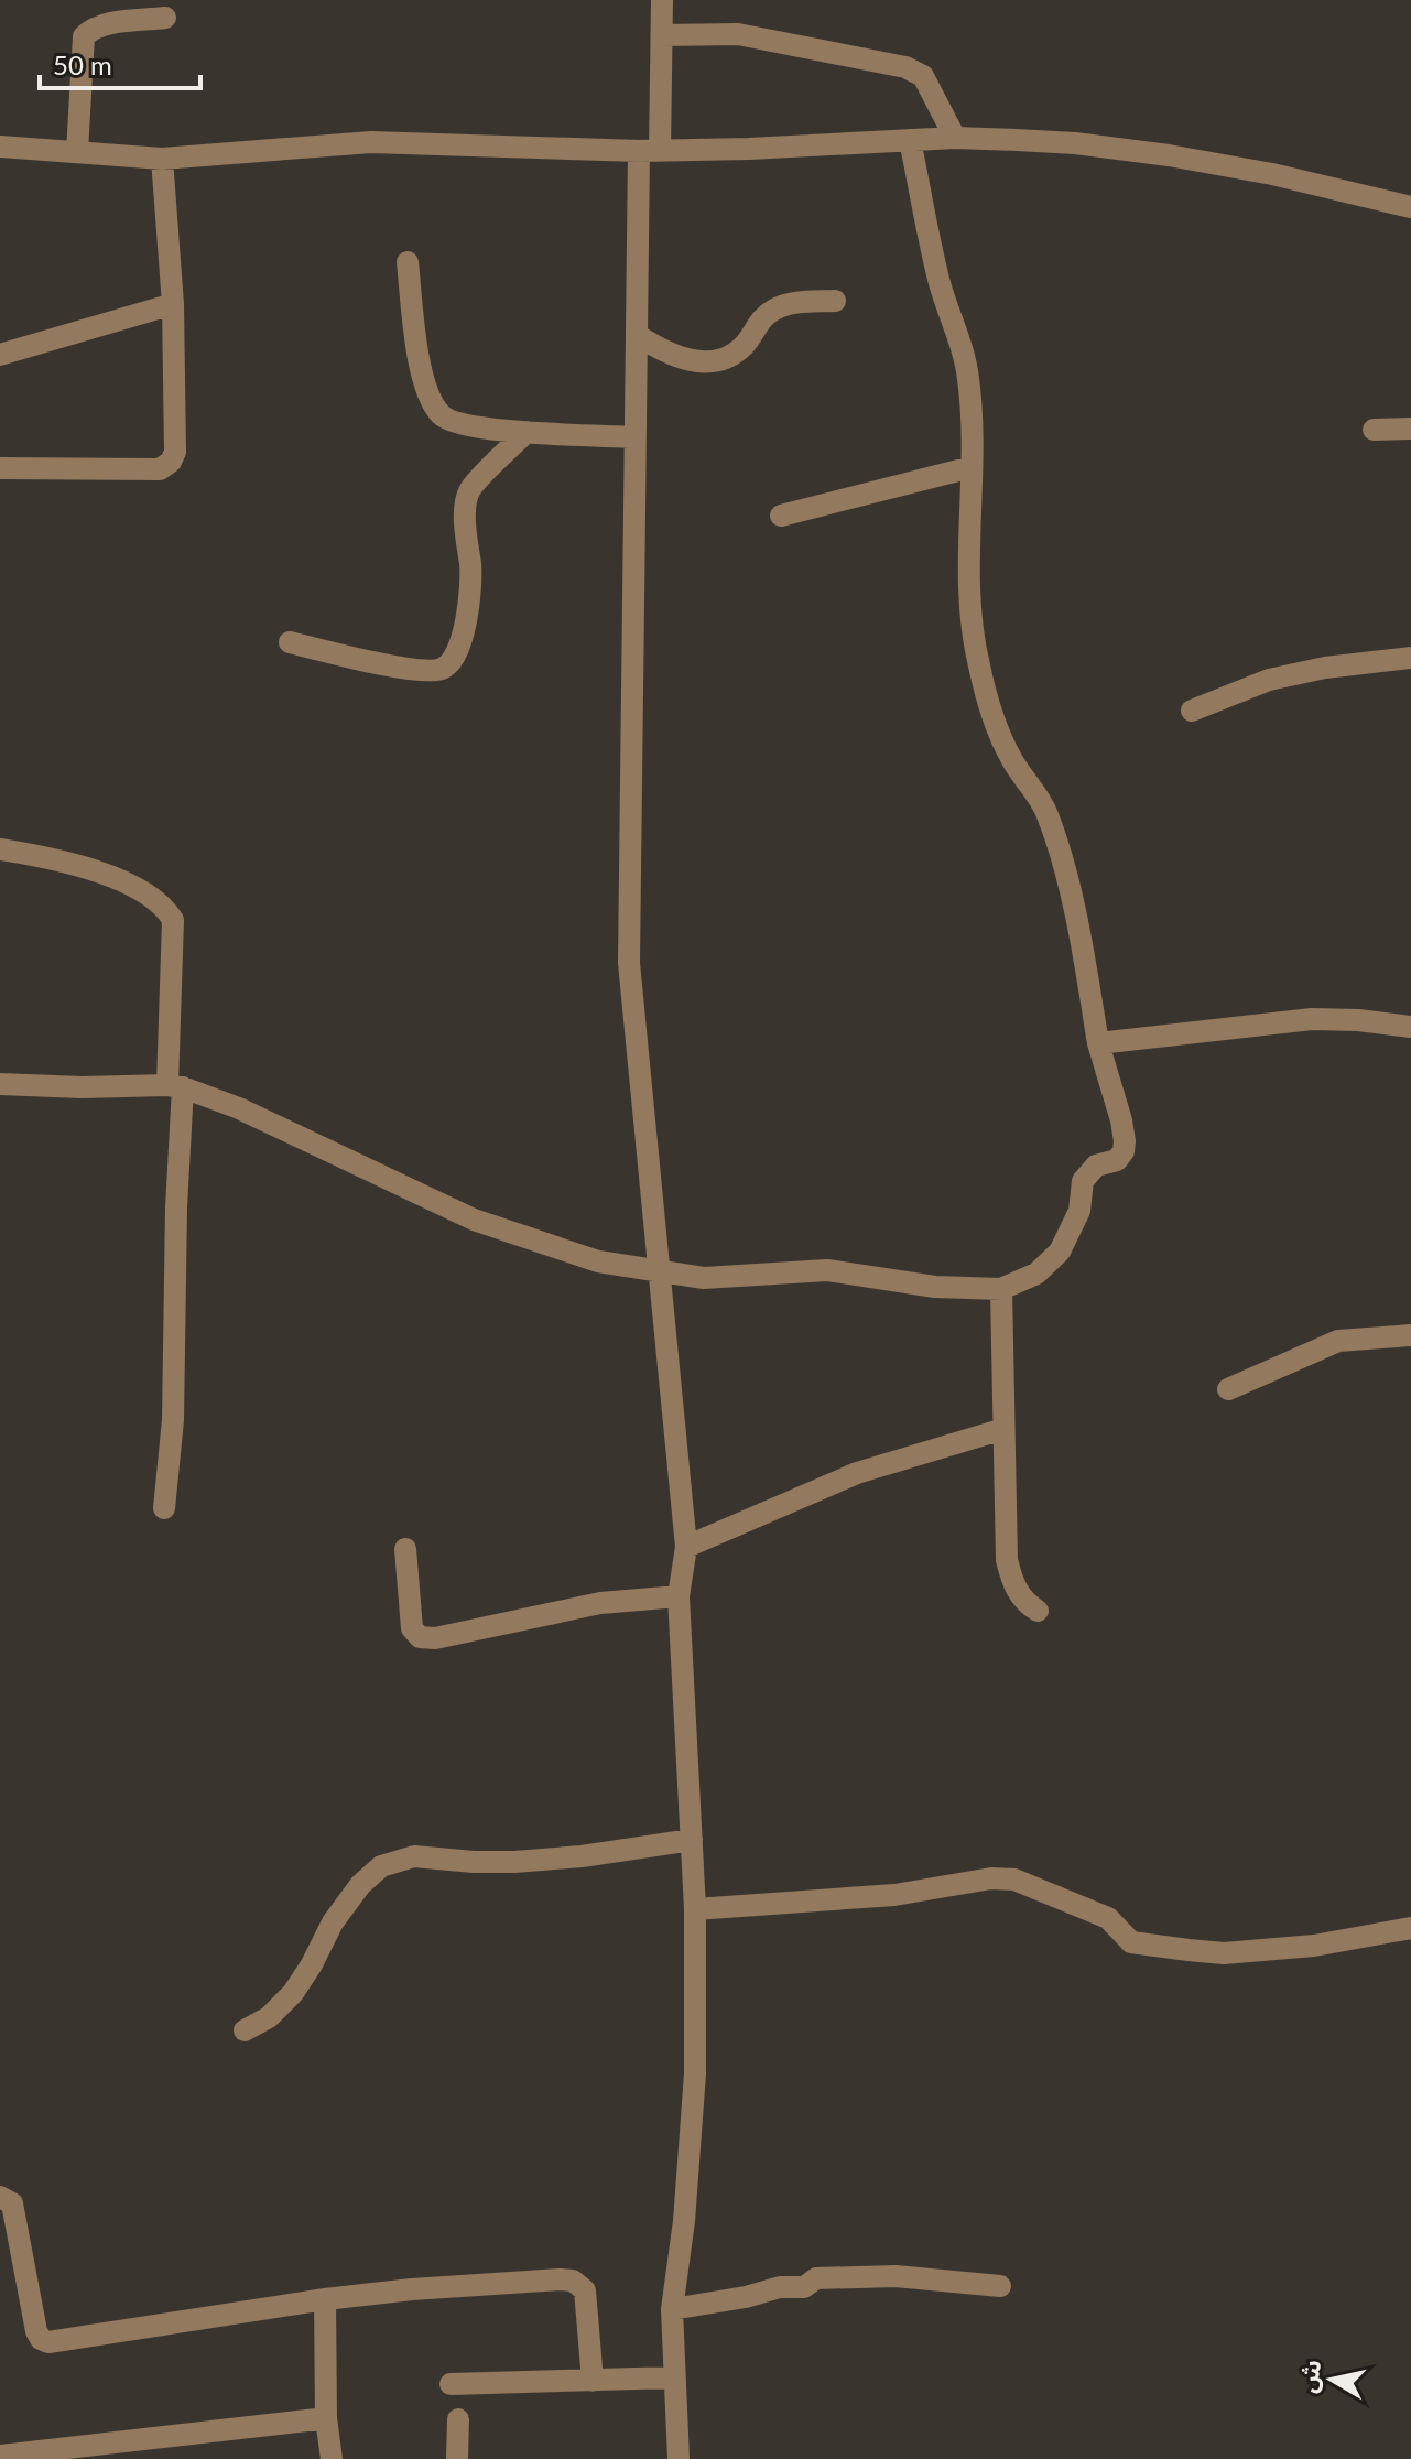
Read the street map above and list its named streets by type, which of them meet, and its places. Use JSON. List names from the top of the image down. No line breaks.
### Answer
{"scale_bar":"50 m","north":"left"}
